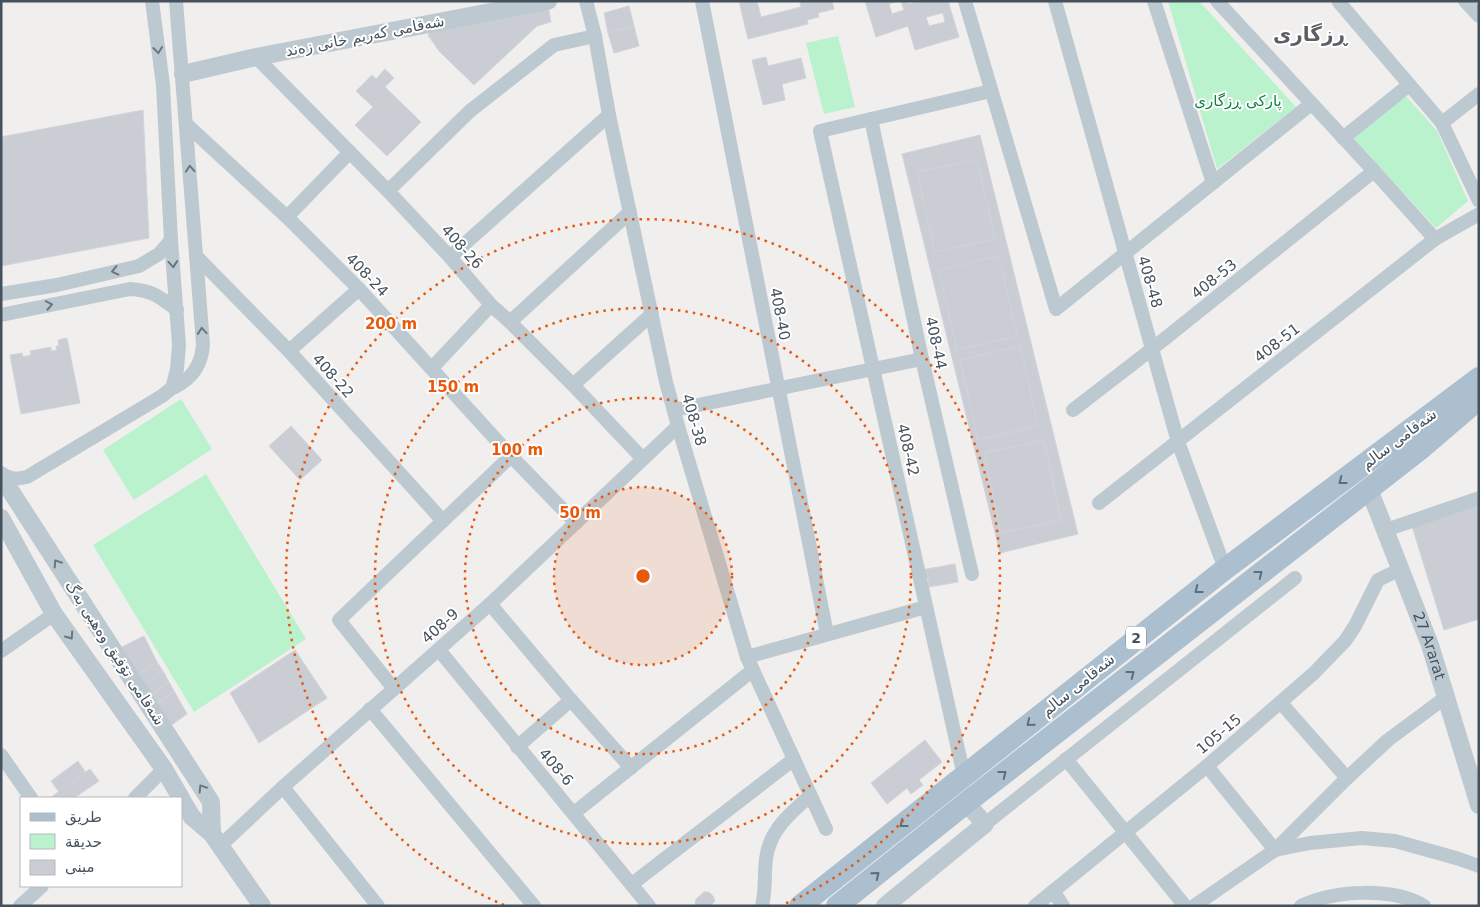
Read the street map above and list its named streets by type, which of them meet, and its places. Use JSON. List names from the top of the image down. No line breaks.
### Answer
{"streets":{"main road":["شەقامی سالم","2"],"street":["شەقامی کەریم خانی زەند","408-26","408-24","408-53","408-48","408-40","408-44","408-51","408-22","408-38","408-42","408-9","27 Ararat","شەقامی تۆفیق وەهبی بەگ","105-15","408-6"]},"crossings":[["شەقامی کەریم خانی زەند","408-26"],["408-26","408-9"],["408-24","408-9"],["408-53","408-48"],["408-48","408-51"],["408-48","شەقامی سالم"],["408-44","408-42"],["408-38","408-9"],["شەقامی سالم","408-42"],["شەقامی سالم","27 Ararat"],["408-9","شەقامی تۆفیق وەهبی بەگ"],["408-9","408-6"],["27 Ararat","105-15"]],"districts":["ڕزگاری"],"parks":["پارکی ڕزگاری"],"legend":["طريق","حديقة","مبنى"],"rings":["200 m","150 m","100 m","50 m"]}
